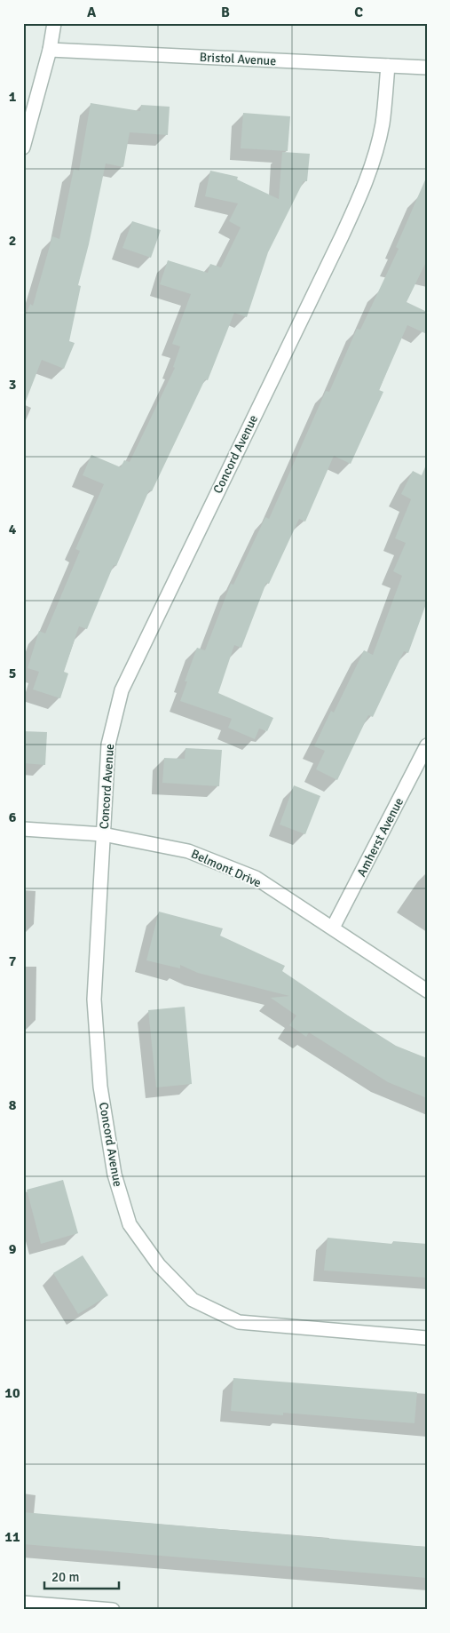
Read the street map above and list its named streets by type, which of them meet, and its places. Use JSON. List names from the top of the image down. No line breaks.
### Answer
{"streets":{"street":["Bristol Avenue","Concord Avenue","Amherst Avenue","Belmont Drive"]},"crossings":[["Bristol Avenue","Concord Avenue"],["Concord Avenue","Belmont Drive"],["Amherst Avenue","Belmont Drive"]],"scale_bar":"20 m","grid":{"columns":["A","B","C"],"rows":["1","2","3","4","5","6","7","8","9","10","11"]}}
